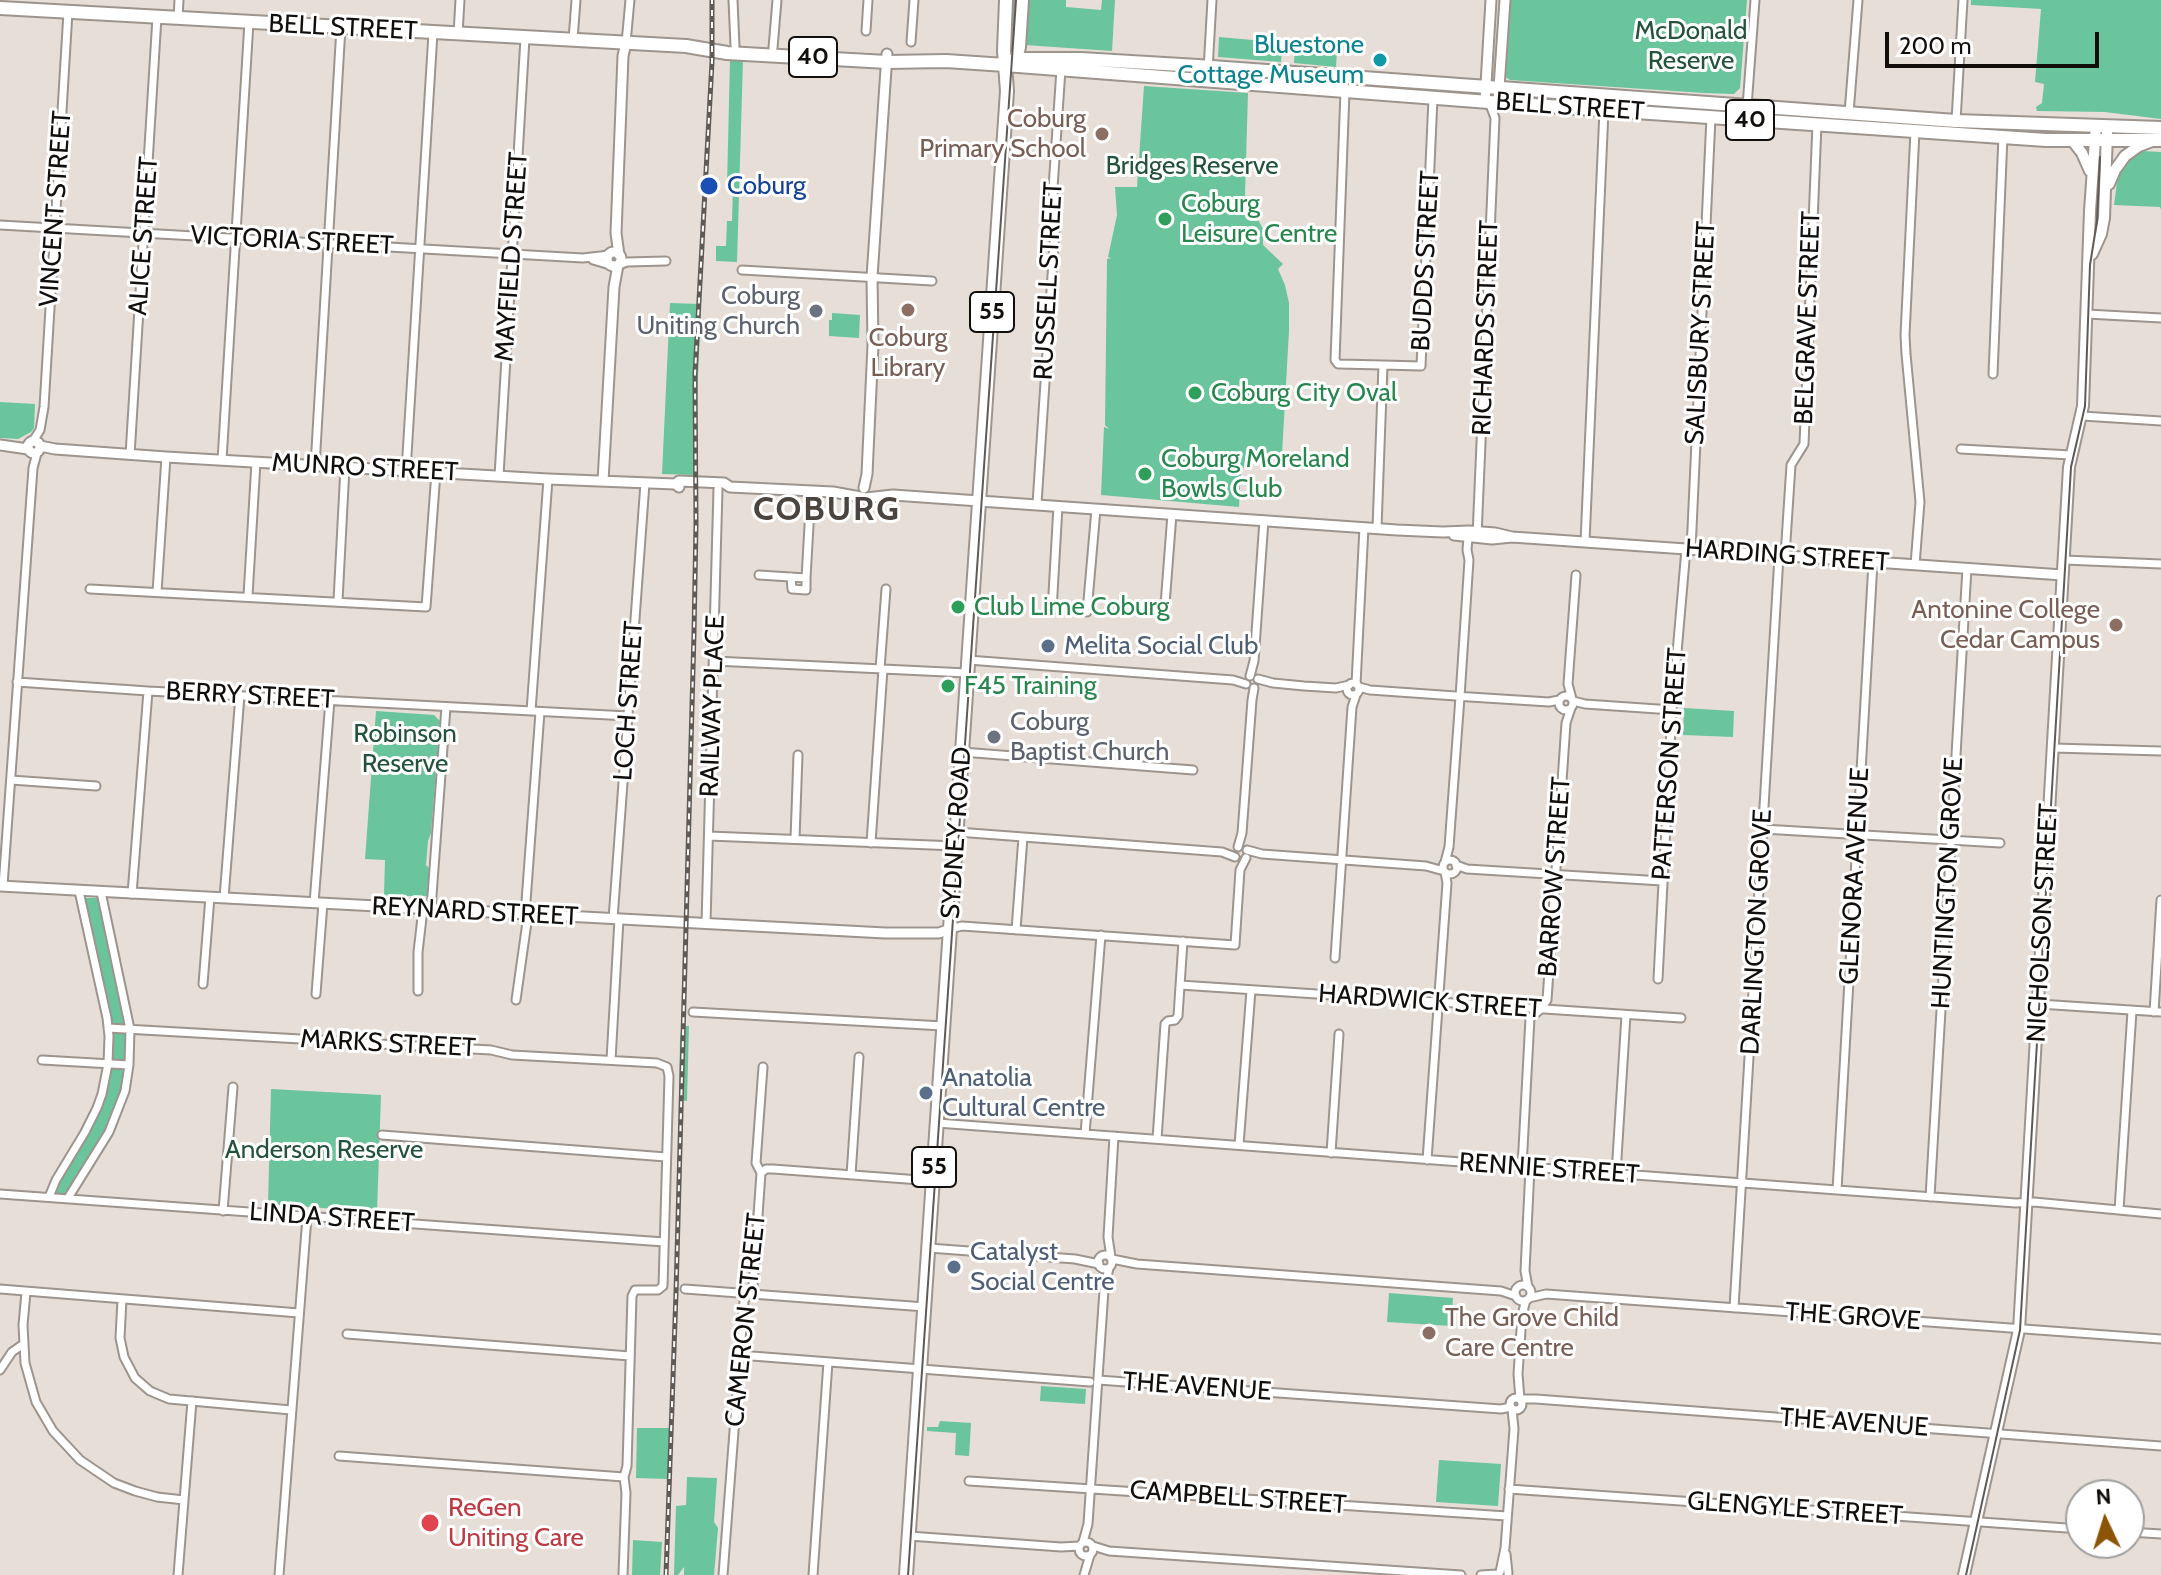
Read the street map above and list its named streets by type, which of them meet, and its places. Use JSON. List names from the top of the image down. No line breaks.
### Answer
{"streets":{"highway":["BELL STREET","40","55","SYDNEY ROAD"],"main road":["NICHOLSON STREET"],"street":["VINCENT STREET","ALICE STREET","VICTORIA STREET","MAYFIELD STREET","BUDDS STREET","RUSSELL STREET","BELGRAVE STREET","RICHARDS STREET","SALISBURY STREET","MUNRO STREET","HARDING STREET","BERRY STREET","LOCH STREET","RAILWAY PLACE","PATTERSON STREET","GLENORA AVENUE","BARROW STREET","HUNTINGTON GROVE","REYNARD STREET","DARLINGTON GROVE","HARDWICK STREET","MARKS STREET","RENNIE STREET","LINDA STREET","THE GROVE","CAMERON STREET","THE AVENUE","CAMPBELL STREET","GLENGYLE STREET"]},"crossings":[["BELL STREET","VINCENT STREET"],["BELL STREET","ALICE STREET"],["BELL STREET","MAYFIELD STREET"],["BELL STREET","BUDDS STREET"],["BELL STREET","RUSSELL STREET"],["BELL STREET","BELGRAVE STREET"],["BELL STREET","RICHARDS STREET"],["BELL STREET","SALISBURY STREET"],["BELL STREET","SYDNEY ROAD"],["BELL STREET","NICHOLSON STREET"],["VINCENT STREET","VICTORIA STREET"],["VINCENT STREET","MUNRO STREET"],["VINCENT STREET","BERRY STREET"],["VINCENT STREET","REYNARD STREET"],["ALICE STREET","VICTORIA STREET"],["ALICE STREET","MUNRO STREET"],["VICTORIA STREET","MAYFIELD STREET"],["MAYFIELD STREET","MUNRO STREET"],["BUDDS STREET","HARDING STREET"],["RUSSELL STREET","HARDING STREET"],["BELGRAVE STREET","HARDING STREET"],["BELGRAVE STREET","DARLINGTON GROVE"],["RICHARDS STREET","HARDING STREET"],["SALISBURY STREET","HARDING STREET"],["SALISBURY STREET","PATTERSON STREET"],["MUNRO STREET","HARDING STREET"],["MUNRO STREET","LOCH STREET"],["MUNRO STREET","RAILWAY PLACE"],["MUNRO STREET","SYDNEY ROAD"],["HARDING STREET","PATTERSON STREET"],["HARDING STREET","SYDNEY ROAD"],["HARDING STREET","GLENORA AVENUE"],["HARDING STREET","HUNTINGTON GROVE"],["HARDING STREET","NICHOLSON STREET"],["HARDING STREET","DARLINGTON GROVE"],["BERRY STREET","LOCH STREET"],["LOCH STREET","REYNARD STREET"],["LOCH STREET","MARKS STREET"],["RAILWAY PLACE","REYNARD STREET"],["SYDNEY ROAD","REYNARD STREET"],["SYDNEY ROAD","RENNIE STREET"],["SYDNEY ROAD","THE AVENUE"],["GLENORA AVENUE","RENNIE STREET"],["BARROW STREET","HARDWICK STREET"],["BARROW STREET","RENNIE STREET"],["BARROW STREET","THE GROVE"],["BARROW STREET","THE AVENUE"],["BARROW STREET","CAMPBELL STREET"],["BARROW STREET","GLENGYLE STREET"],["HUNTINGTON GROVE","RENNIE STREET"],["NICHOLSON STREET","RENNIE STREET"],["NICHOLSON STREET","THE GROVE"],["NICHOLSON STREET","THE AVENUE"],["NICHOLSON STREET","GLENGYLE STREET"],["DARLINGTON GROVE","RENNIE STREET"],["DARLINGTON GROVE","THE GROVE"],["CAMERON STREET","THE AVENUE"]],"districts":["COBURG"],"parks":["McDonald Reserve","Bridges Reserve","Robinson Reserve","Anderson Reserve"],"places":["Bluestone Cottage Museum","Coburg Primary School","Coburg","Coburg Leisure Centre","Coburg Library","Coburg Uniting Church","Coburg City Oval","Coburg Moreland Bowls Club","Club Lime Coburg","Antonine College Cedar Campus","Melita Social Club","F45 Training","Coburg Baptist Church","Anatolia Cultural Centre","Catalyst Social Centre","The Grove Child Care Centre","ReGen Uniting Care"],"scale_bar":"200 m","north":"top"}
